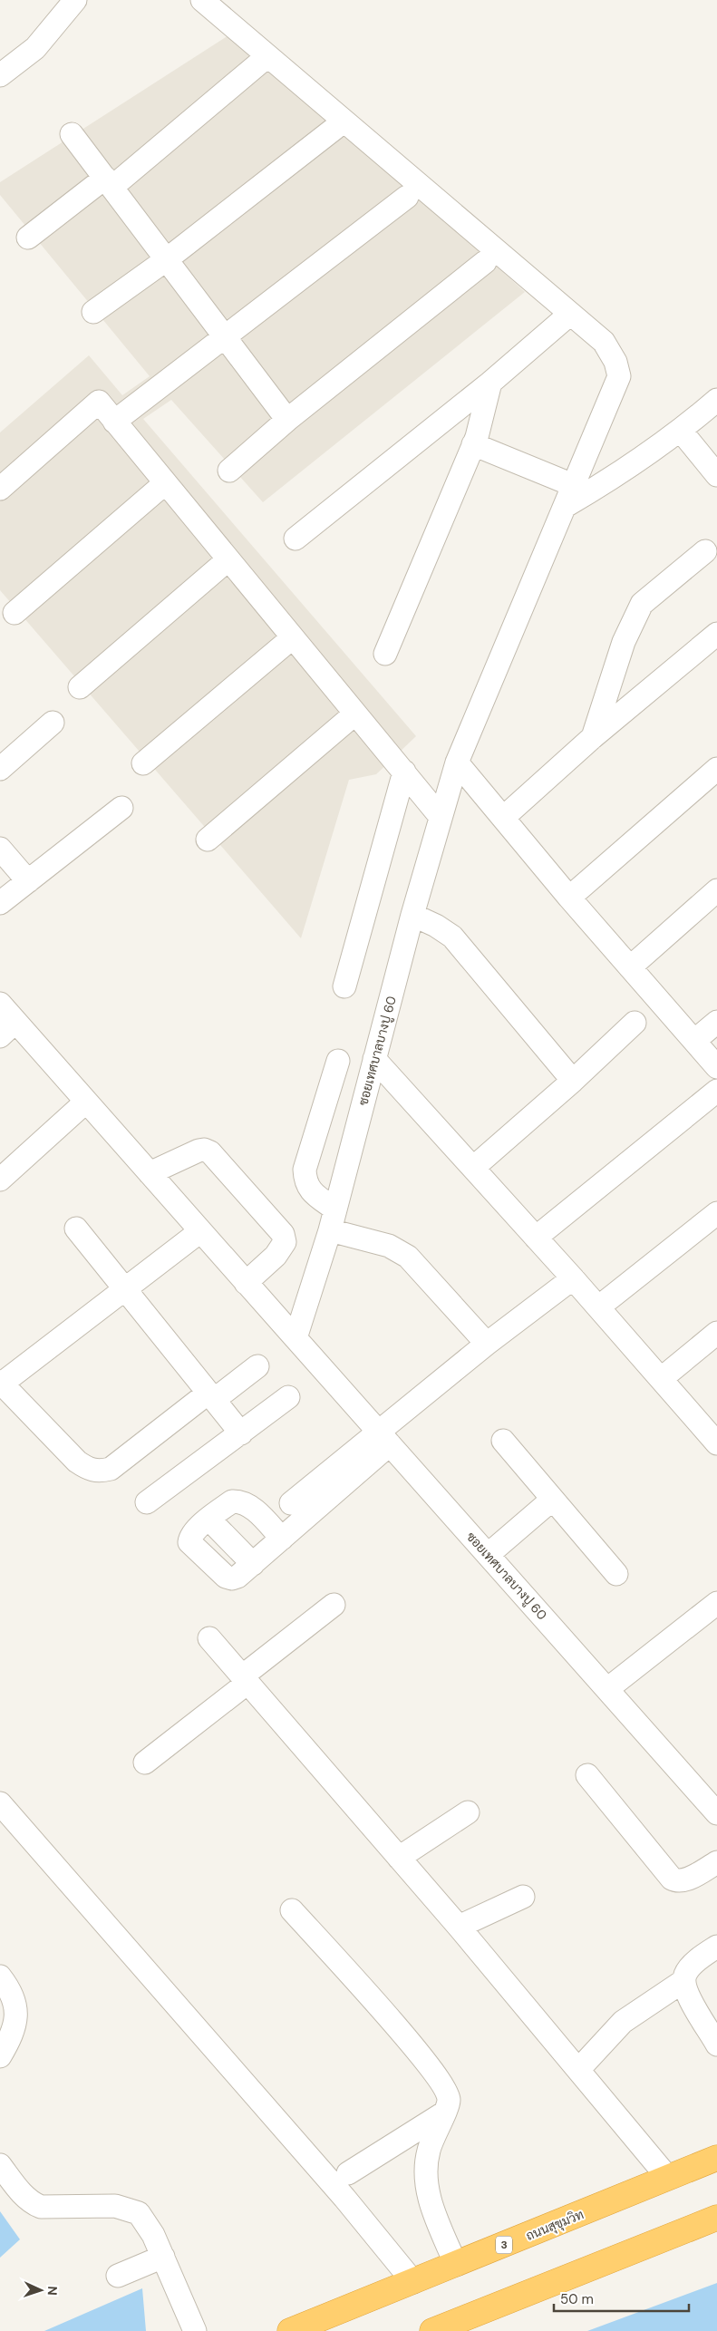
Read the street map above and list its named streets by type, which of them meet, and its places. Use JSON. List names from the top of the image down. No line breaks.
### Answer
{"streets":{"highway":["ถนนสุขุมวิท","3"],"street":["ซอยเทศบาลบางปู 60"]},"scale_bar":"50 m","north":"right"}
